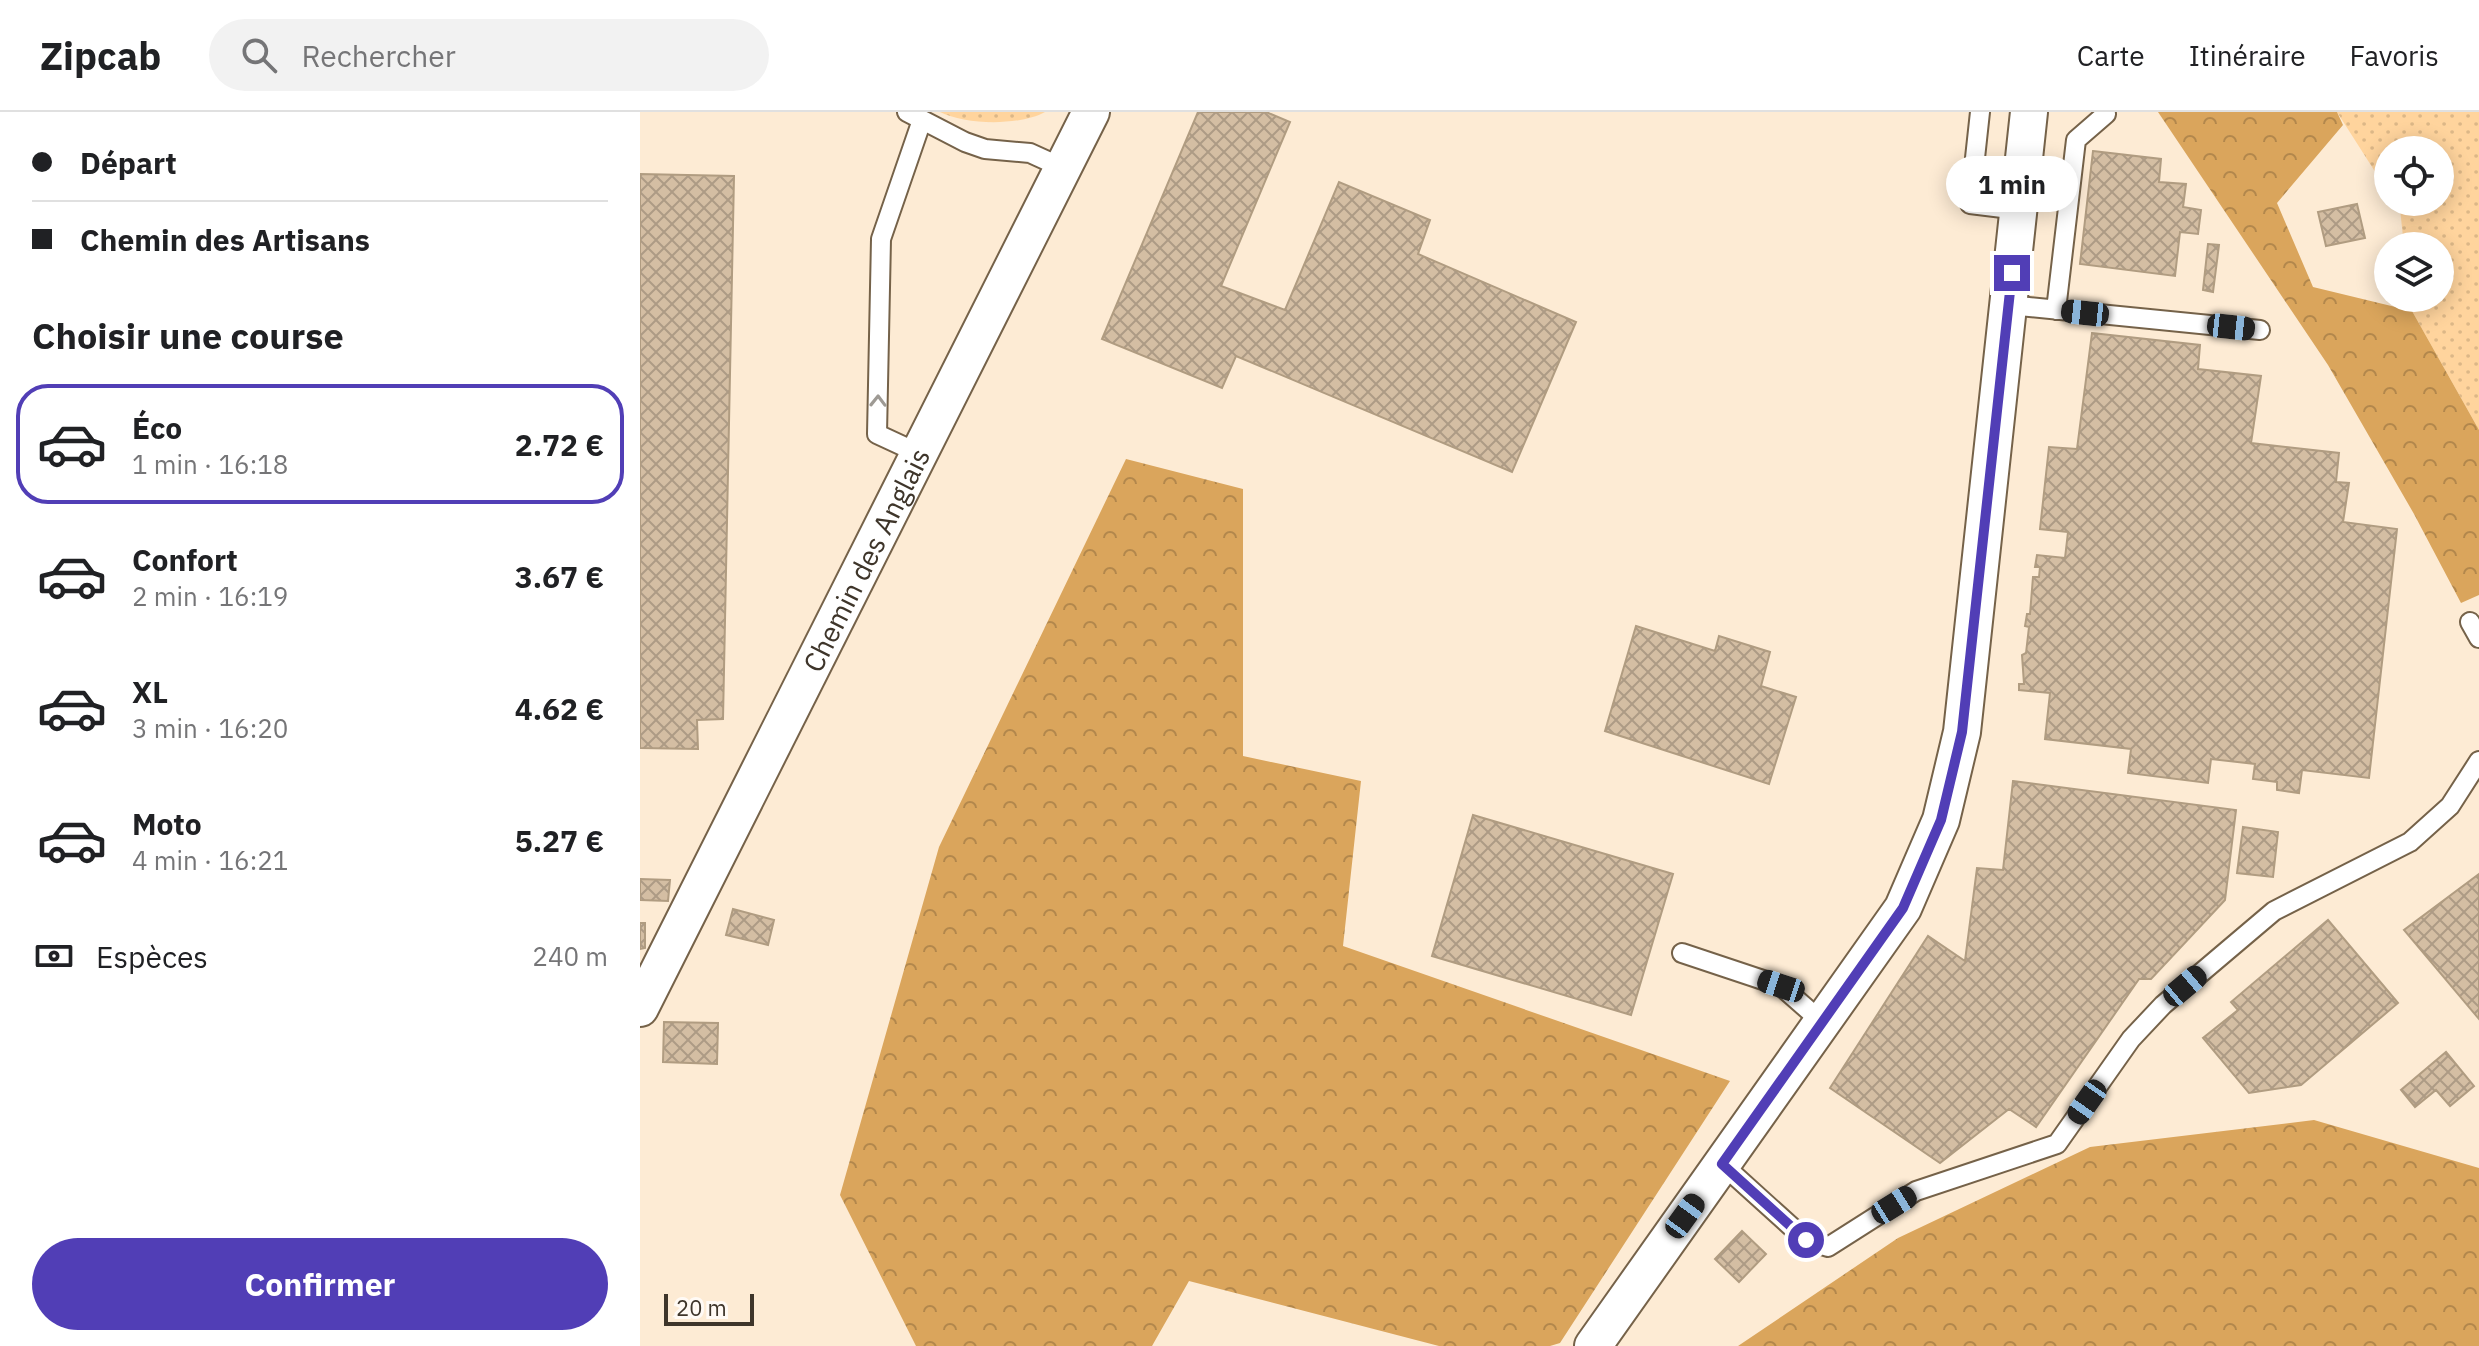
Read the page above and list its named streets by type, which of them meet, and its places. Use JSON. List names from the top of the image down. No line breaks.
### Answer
{"streets":{"street":["Chemin des Anglais"]},"scale_bar":"20 m","page":{"header":"Zipcab","search":"Rechercher","nav":["Carte","Itinéraire","Favoris"],"banner":["Départ","Chemin des Artisans"],"bubble":"1 min","heading":"Choisir une course","list":[{"name":"Éco","note":"1 min · 16:18","value":"2.72 €"},{"name":"Confort","note":"2 min · 16:19","value":"3.67 €"},{"name":"XL","note":"3 min · 16:20","value":"4.62 €"},{"name":"Moto","note":"4 min · 16:21","value":"5.27 €"}],"pay":["Espèces","240 m"],"buttons":"Confirmer","scale":"20 m"}}
